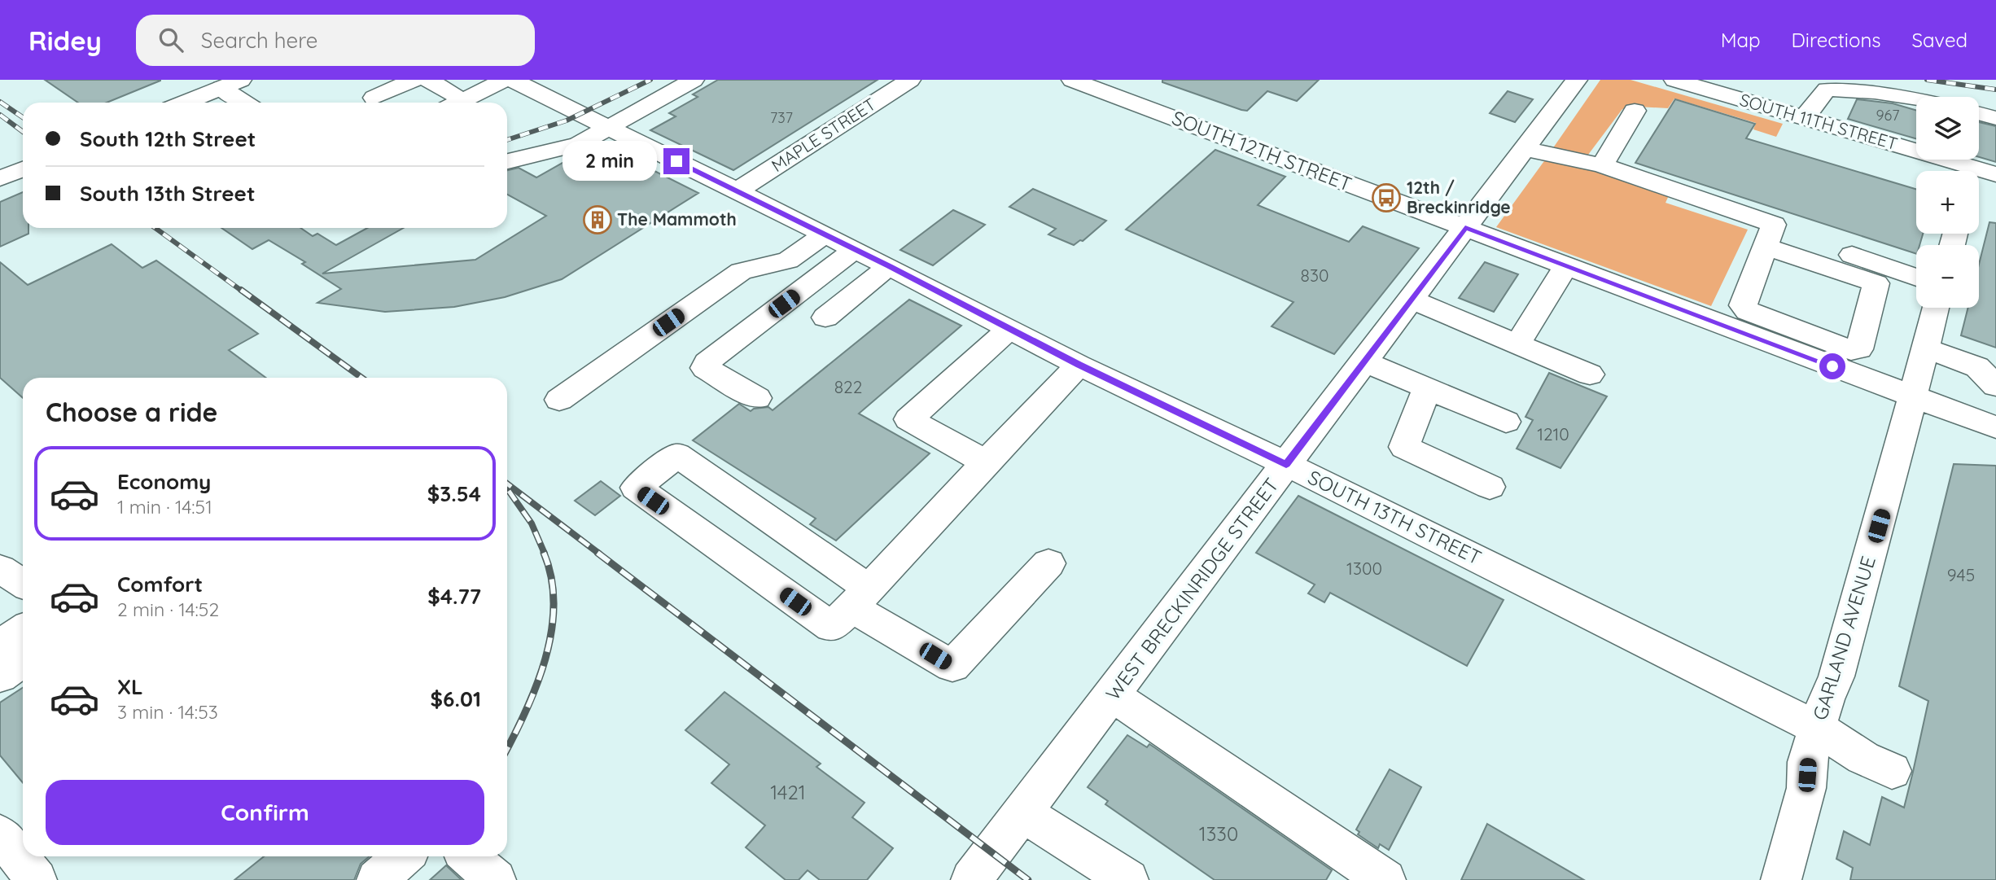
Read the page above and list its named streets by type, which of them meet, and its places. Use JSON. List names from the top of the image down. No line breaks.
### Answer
{"streets":{"street":["SOUTH 11TH STREET","MAPLE STREET","SOUTH 12TH STREET","SOUTH 13TH STREET","WEST BRECKINRIDGE STREET","GARLAND AVENUE"]},"crossings":[["MAPLE STREET","SOUTH 13TH STREET"],["SOUTH 12TH STREET","WEST BRECKINRIDGE STREET"],["SOUTH 12TH STREET","GARLAND AVENUE"],["SOUTH 13TH STREET","WEST BRECKINRIDGE STREET"],["SOUTH 13TH STREET","GARLAND AVENUE"]],"places":{"bus stop":["12th / Breckinridge"],"building":["The Mammoth"]},"house_numbers":["967","737","830","822","1210","1300","945","1421","1330"],"page":{"header":"Ridey","search":"Search here","nav":["Map","Directions","Saved"],"map_buttons":["+","−"],"banner":["South 12th Street","South 13th Street"],"bubble":"2 min","heading":"Choose a ride","list":[{"name":"Economy","note":"1 min · 14:51","value":"$3.54"},{"name":"Comfort","note":"2 min · 14:52","value":"$4.77"},{"name":"XL","note":"3 min · 14:53","value":"$6.01"}],"buttons":"Confirm"}}
